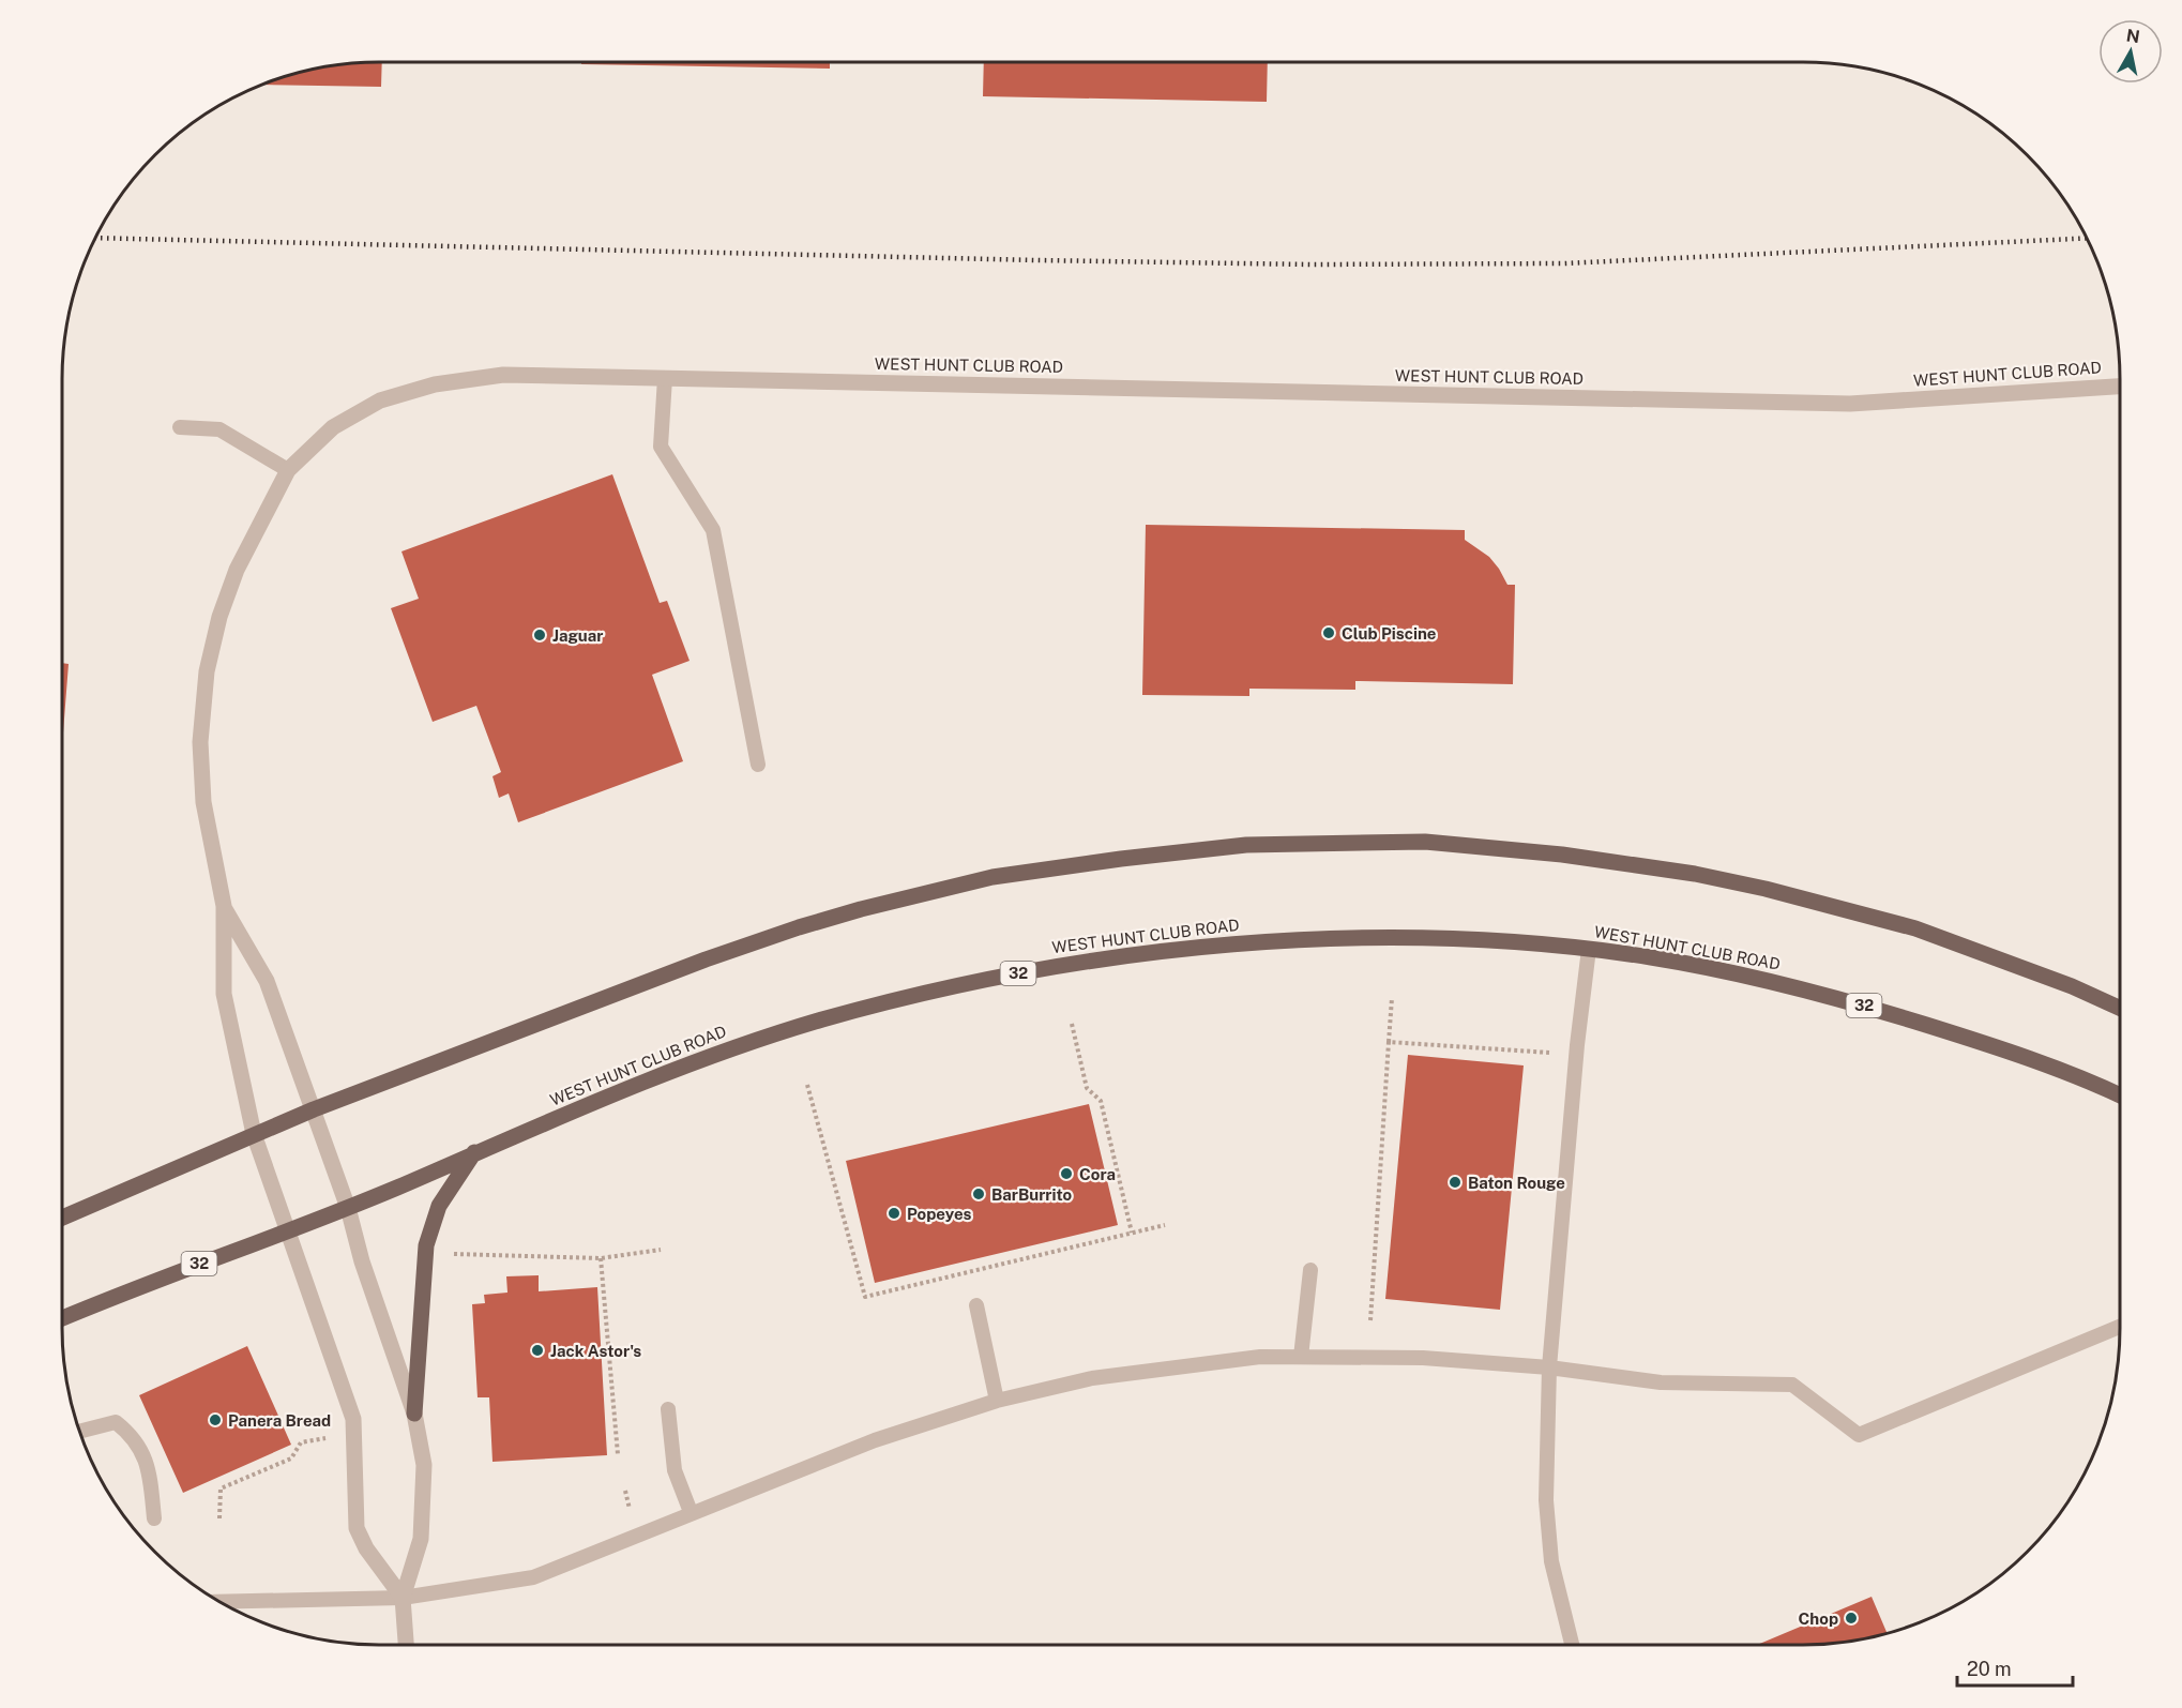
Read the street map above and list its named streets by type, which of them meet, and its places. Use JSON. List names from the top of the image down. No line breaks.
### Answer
{"streets":{"main road":["WEST HUNT CLUB ROAD","32"]},"places":["Club Piscine","Jaguar","Cora","Baton Rouge","BarBurrito","Popeyes","Jack Astor's","Panera Bread","Chop"],"scale_bar":"20 m","north":"top"}
